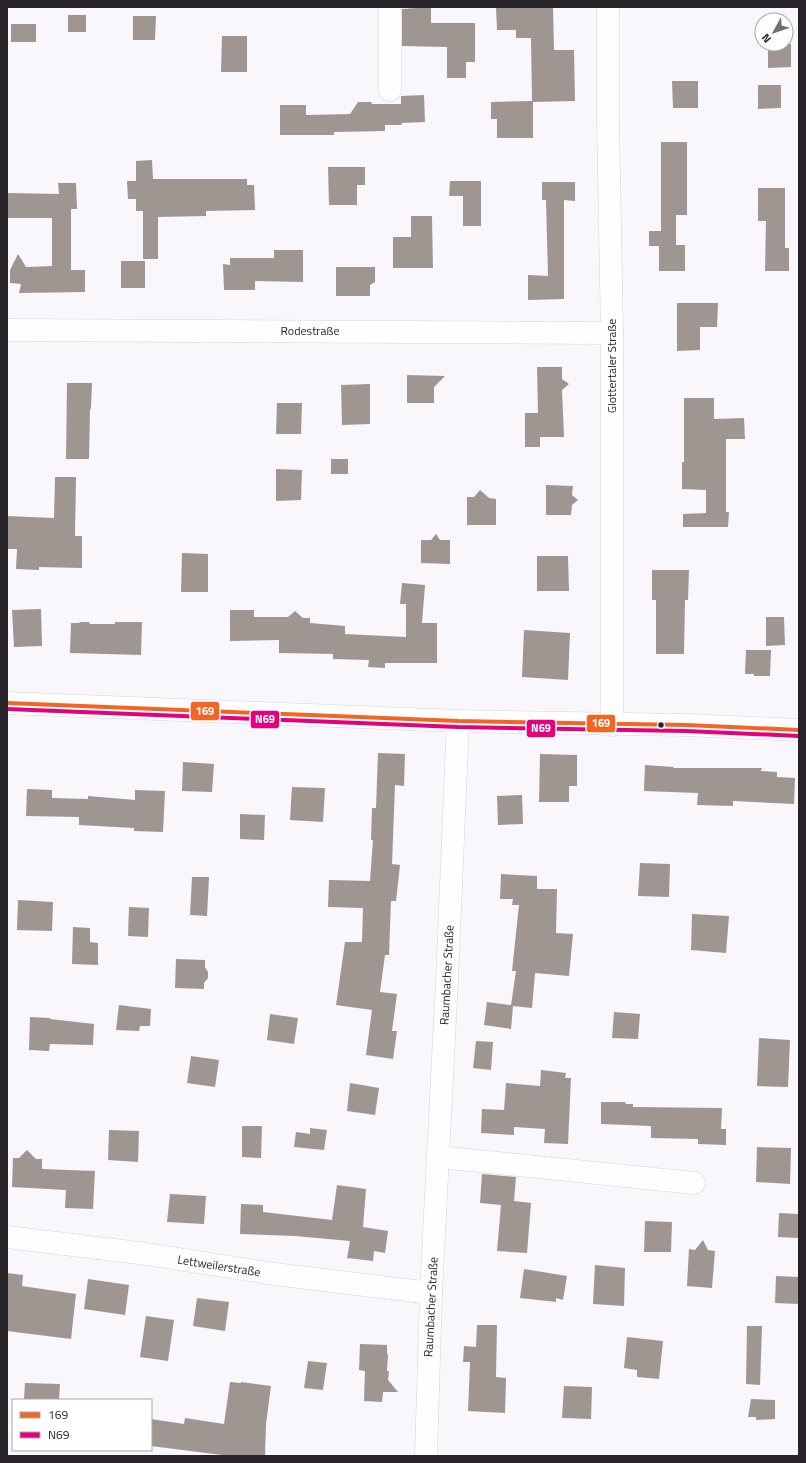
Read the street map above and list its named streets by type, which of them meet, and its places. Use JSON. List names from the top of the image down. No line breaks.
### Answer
{"streets":{"street":["Rodestraße","Glottertaler Straße","Raumbacher Straße","Lettweilerstraße"]},"crossings":[["Rodestraße","Glottertaler Straße"],["Raumbacher Straße","Lettweilerstraße"]],"lines":["transit line 169","transit line N69"],"legend":["169","N69"],"north":"bottom left"}
